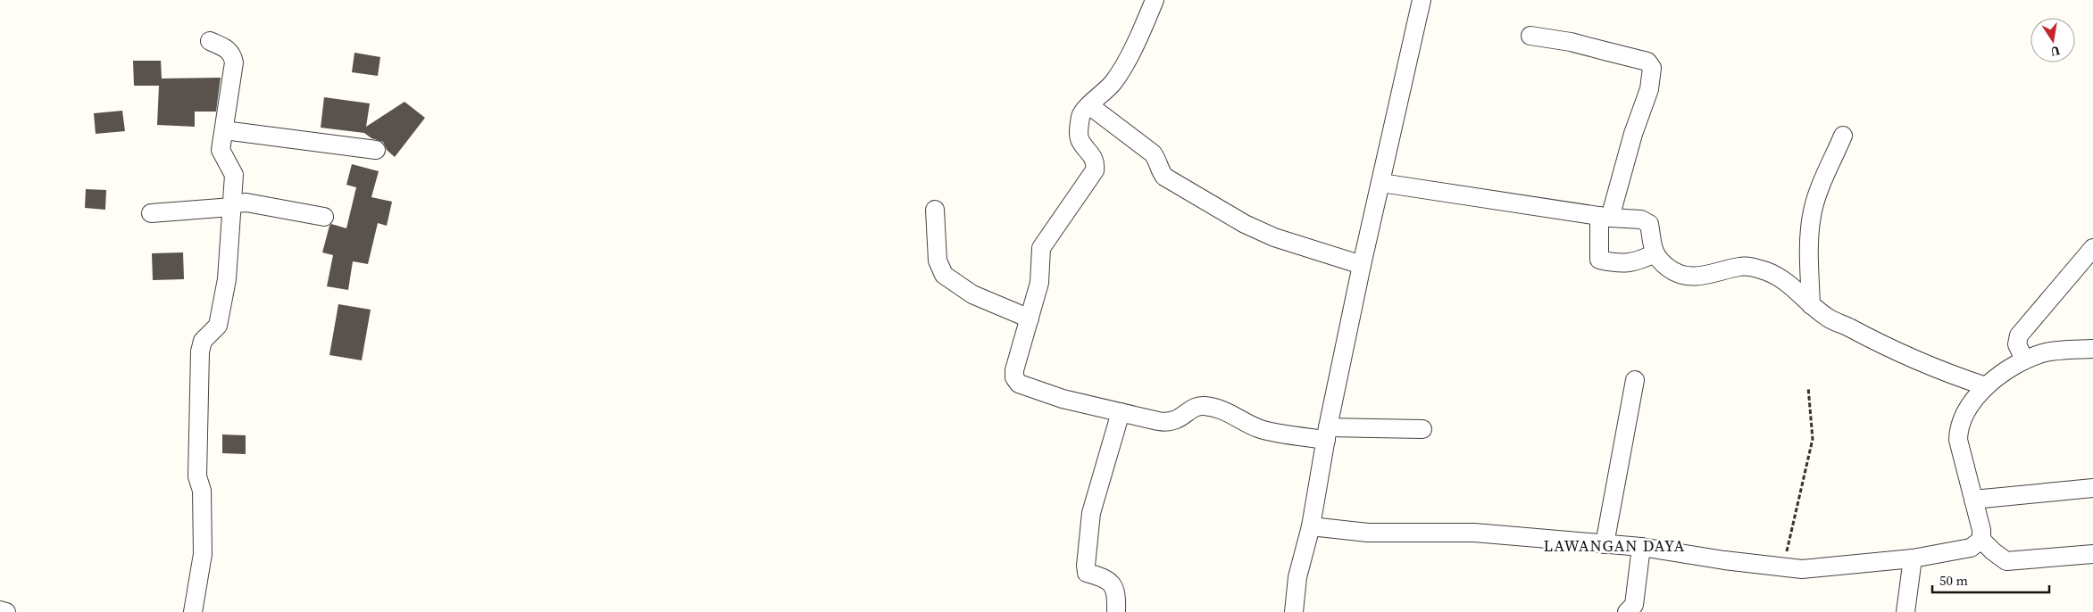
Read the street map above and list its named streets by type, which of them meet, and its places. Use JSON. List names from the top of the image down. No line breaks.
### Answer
{"districts":["LAWANGAN DAYA"],"scale_bar":"50 m","north":"bottom"}
